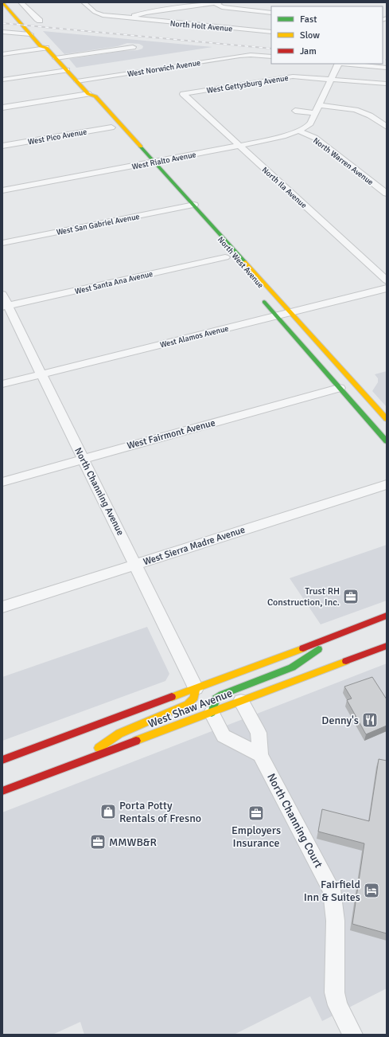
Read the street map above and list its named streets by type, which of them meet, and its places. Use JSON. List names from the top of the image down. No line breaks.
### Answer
{"streets":{"main road":["North West Avenue","West Shaw Avenue"],"street":["North Holt Avenue","West Norwich Avenue","West Gettysburg Avenue","West Pico Avenue","West Rialto Avenue","North Warren Avenue","North Ila Avenue","West San Gabriel Avenue","West Santa Ana Avenue","West Alamos Avenue","West Fairmont Avenue","North Channing Avenue","West Sierra Madre Avenue","North Channing Court"]},"crossings":[["West Norwich Avenue","North West Avenue"],["West Gettysburg Avenue","West Rialto Avenue"],["West Gettysburg Avenue","North Ila Avenue"],["West Rialto Avenue","North Warren Avenue"],["West Rialto Avenue","North Ila Avenue"],["West Rialto Avenue","North West Avenue"],["West San Gabriel Avenue","North West Avenue"],["North West Avenue","West Alamos Avenue"],["North West Avenue","West Fairmont Avenue"],["West Santa Ana Avenue","North Channing Avenue"],["West Alamos Avenue","North Channing Avenue"],["West Fairmont Avenue","North Channing Avenue"],["North Channing Avenue","West Sierra Madre Avenue"],["North Channing Avenue","West Shaw Avenue"],["West Shaw Avenue","North Channing Court"]],"places":{"office":["Trust RH Construction, Inc.","Employers Insurance","MMWB&R"],"restaurant":["Denny's"],"shop":["Porta Potty Rentals of Fresno"],"hotel":["Fairfield Inn & Suites"]},"legend":["Fast","Slow","Jam"]}
